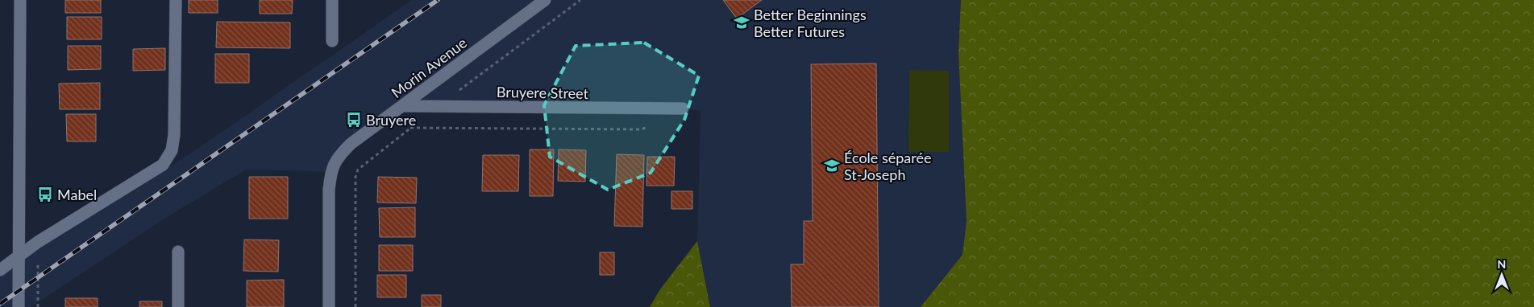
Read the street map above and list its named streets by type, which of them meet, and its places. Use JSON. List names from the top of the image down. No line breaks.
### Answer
{"streets":{"street":["Morin Avenue","Bruyere Street"]},"crossings":[["Morin Avenue","Bruyere Street"]],"places":{"school or university":["Better Beginnings Better Futures","École séparée St-Joseph"],"bus stop":["Bruyere","Mabel"]},"north":"top"}
